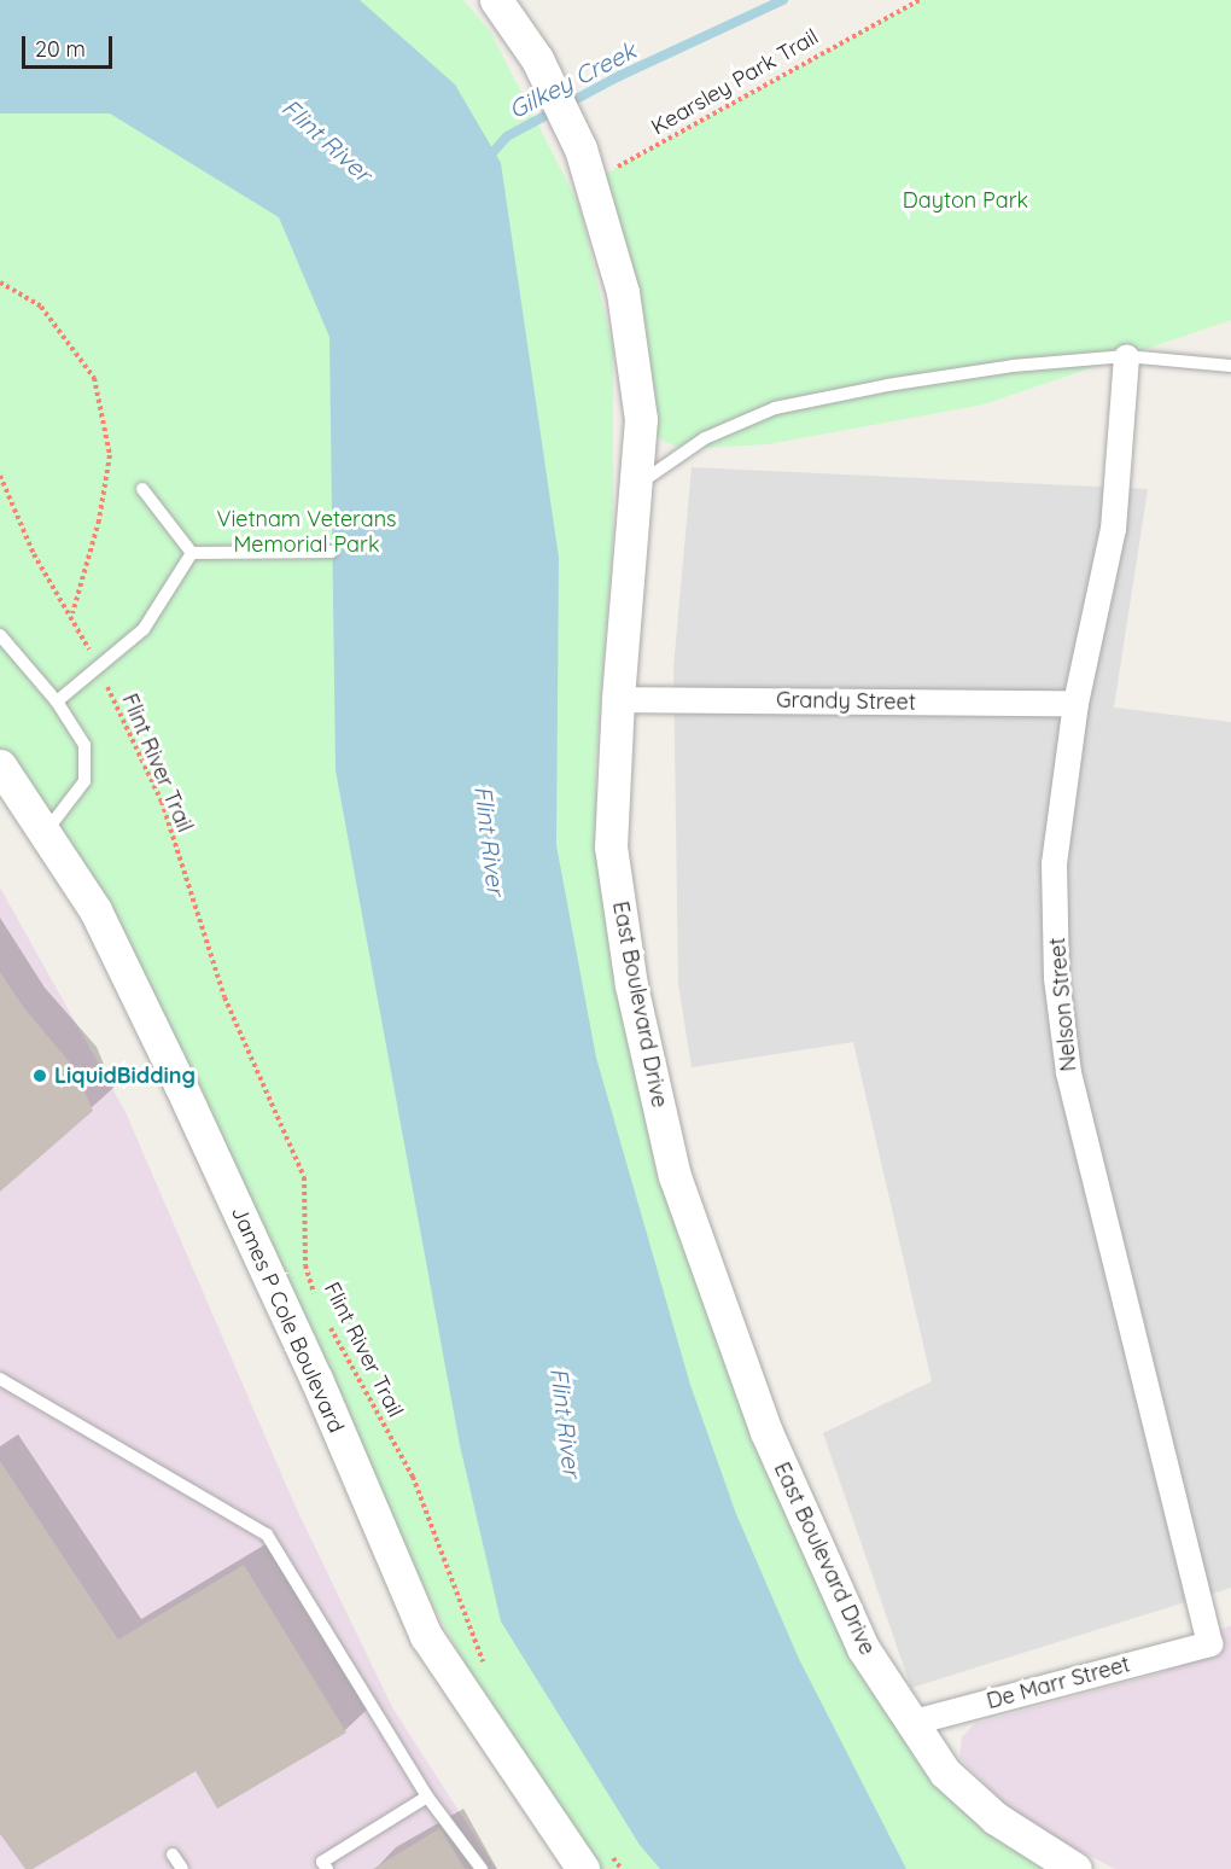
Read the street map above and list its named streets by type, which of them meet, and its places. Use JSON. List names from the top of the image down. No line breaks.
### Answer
{"streets":{"street":["Grandy Street","East Boulevard Drive","Nelson Street","James P Cole Boulevard","De Marr Street"],"path":["Kearsley Park Trail","Flint River Trail"]},"crossings":[["Kearsley Park Trail","East Boulevard Drive"],["Grandy Street","East Boulevard Drive"],["Grandy Street","Nelson Street"],["East Boulevard Drive","De Marr Street"],["Nelson Street","De Marr Street"]],"water":["Gilkey Creek","Flint River"],"parks":["Dayton Park","Vietnam Veterans Memorial Park"],"places":["LiquidBidding"],"scale_bar":"20 m"}
